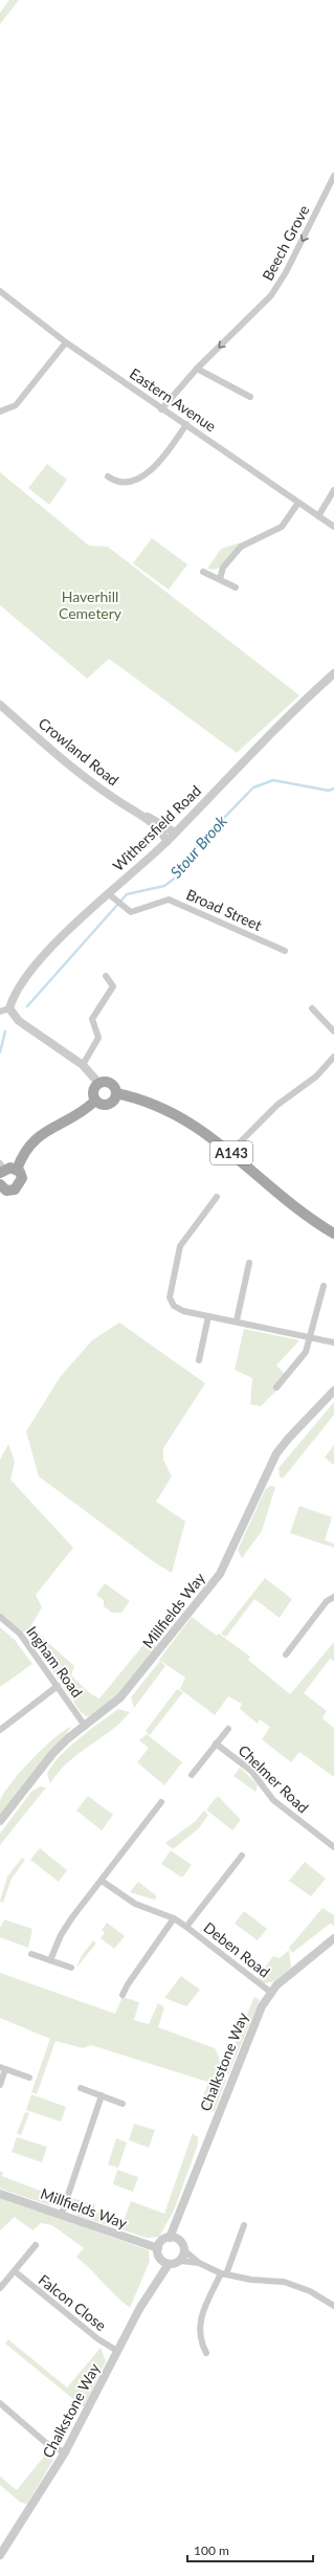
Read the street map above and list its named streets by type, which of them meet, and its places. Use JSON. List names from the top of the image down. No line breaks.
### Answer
{"streets":{"main road":["A143"],"street":["Beech Grove","Eastern Avenue","Crowland Road","Withersfield Road","Broad Street","Millfields Way","Ingham Road","Chelmer Road","Deben Road","Chalkstone Way","Falcon Close"]},"crossings":[["Beech Grove","Eastern Avenue"],["Crowland Road","Withersfield Road"],["Withersfield Road","Broad Street"],["Millfields Way","Ingham Road"],["Millfields Way","Chalkstone Way"],["Deben Road","Chalkstone Way"],["Chalkstone Way","Falcon Close"]],"one_way":["Beech Grove"],"water":["Stour Brook"],"parks":["Haverhill Cemetery"],"scale_bar":"100 m"}
